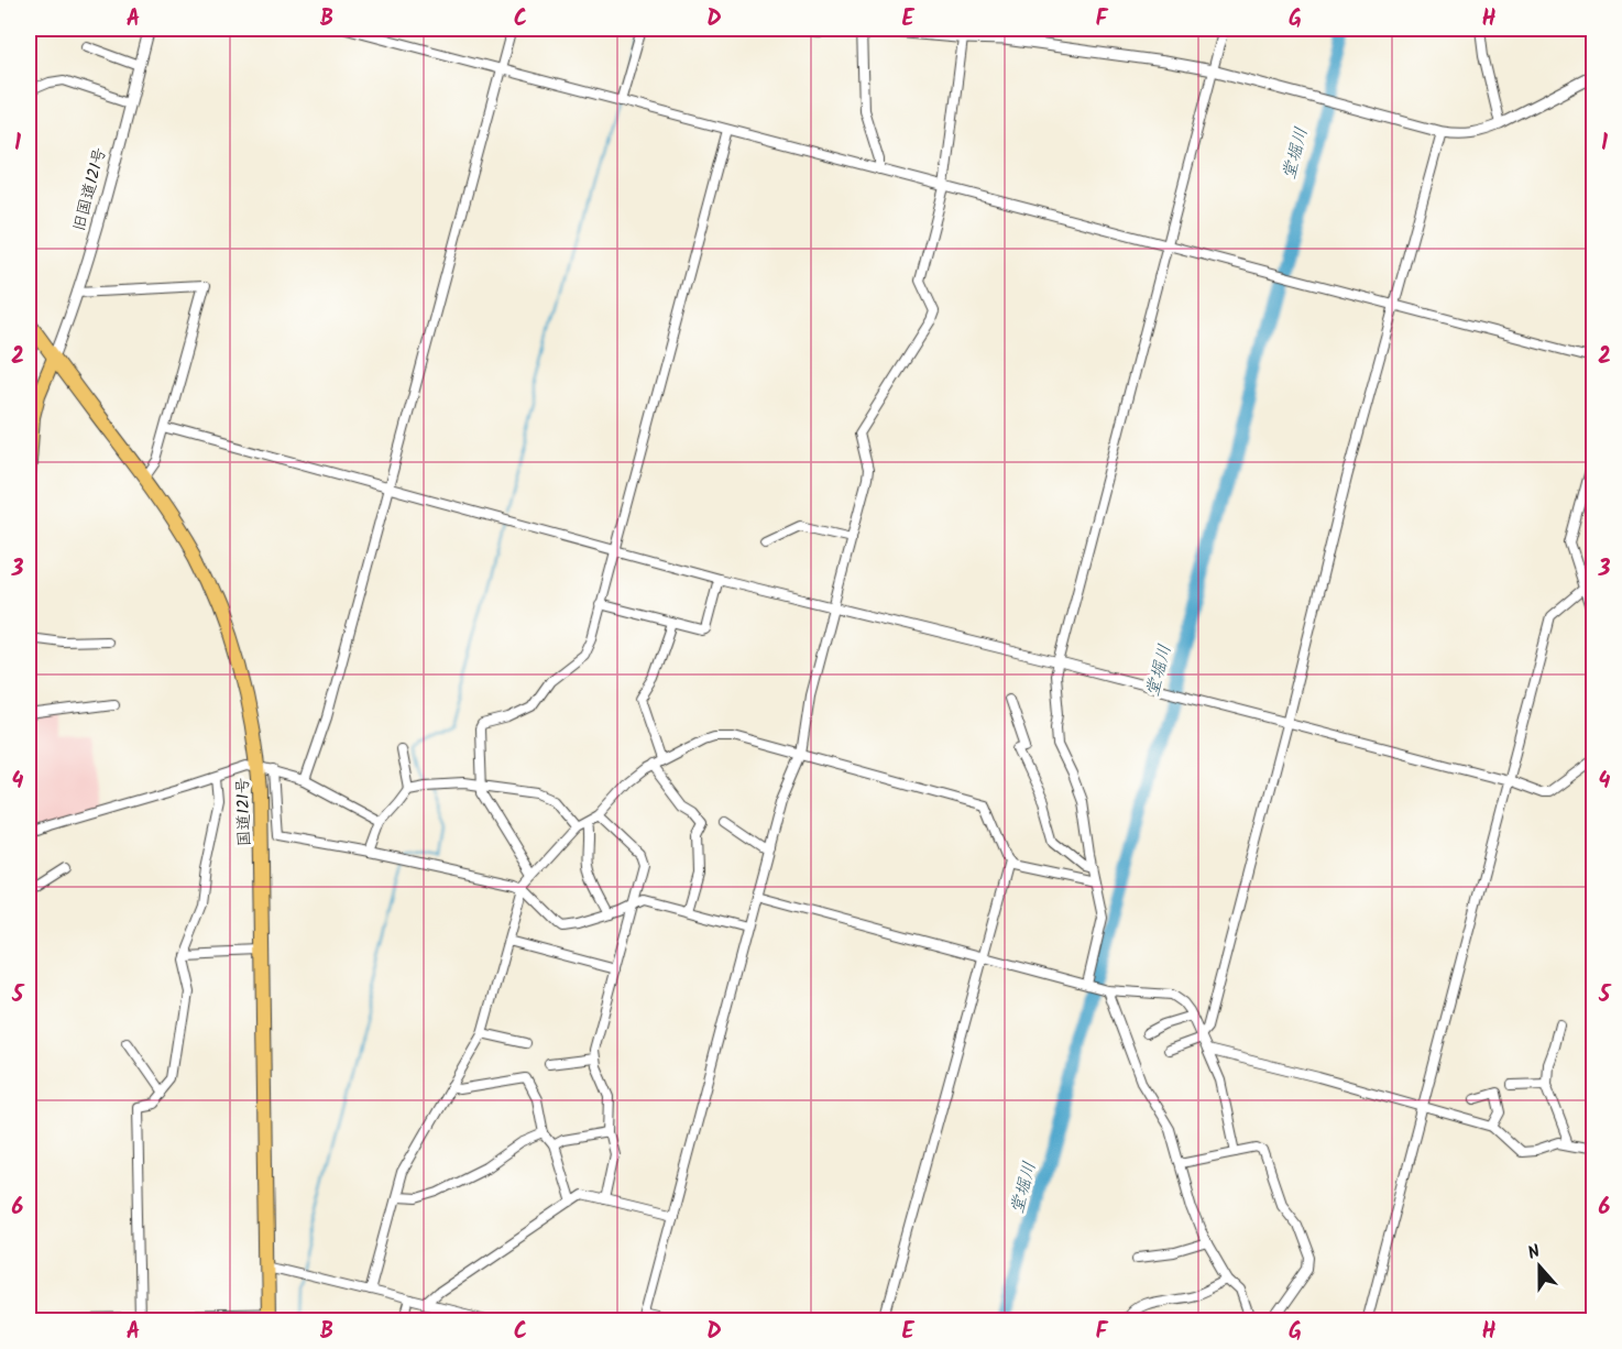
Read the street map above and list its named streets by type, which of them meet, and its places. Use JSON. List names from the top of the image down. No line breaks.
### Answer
{"streets":{"main road":["国道121号"],"street":["旧国道121号"]},"crossings":[["旧国道121号","国道121号"]],"water":["堂堀川"],"north":"top","grid":{"columns":["A","B","C","D","E","F","G","H"],"rows":["1","2","3","4","5","6"]}}
